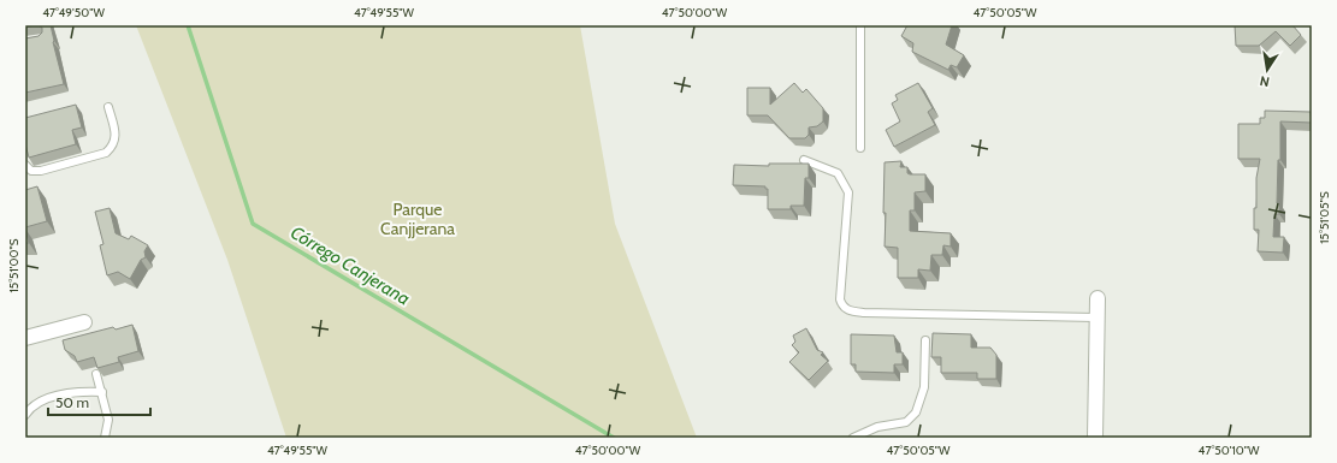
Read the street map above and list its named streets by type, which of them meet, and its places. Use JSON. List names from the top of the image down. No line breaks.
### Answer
{"water":["Córrego Canjerana"],"parks":["Parque Canjjerana"],"scale_bar":"50 m","north":"bottom","coordinates":["47°49'50\"W","47°49'55\"W","47°50'00\"W","47°50'05\"W","15°51'05\"S","15°51'00\"S","47°50'10\"W"]}
